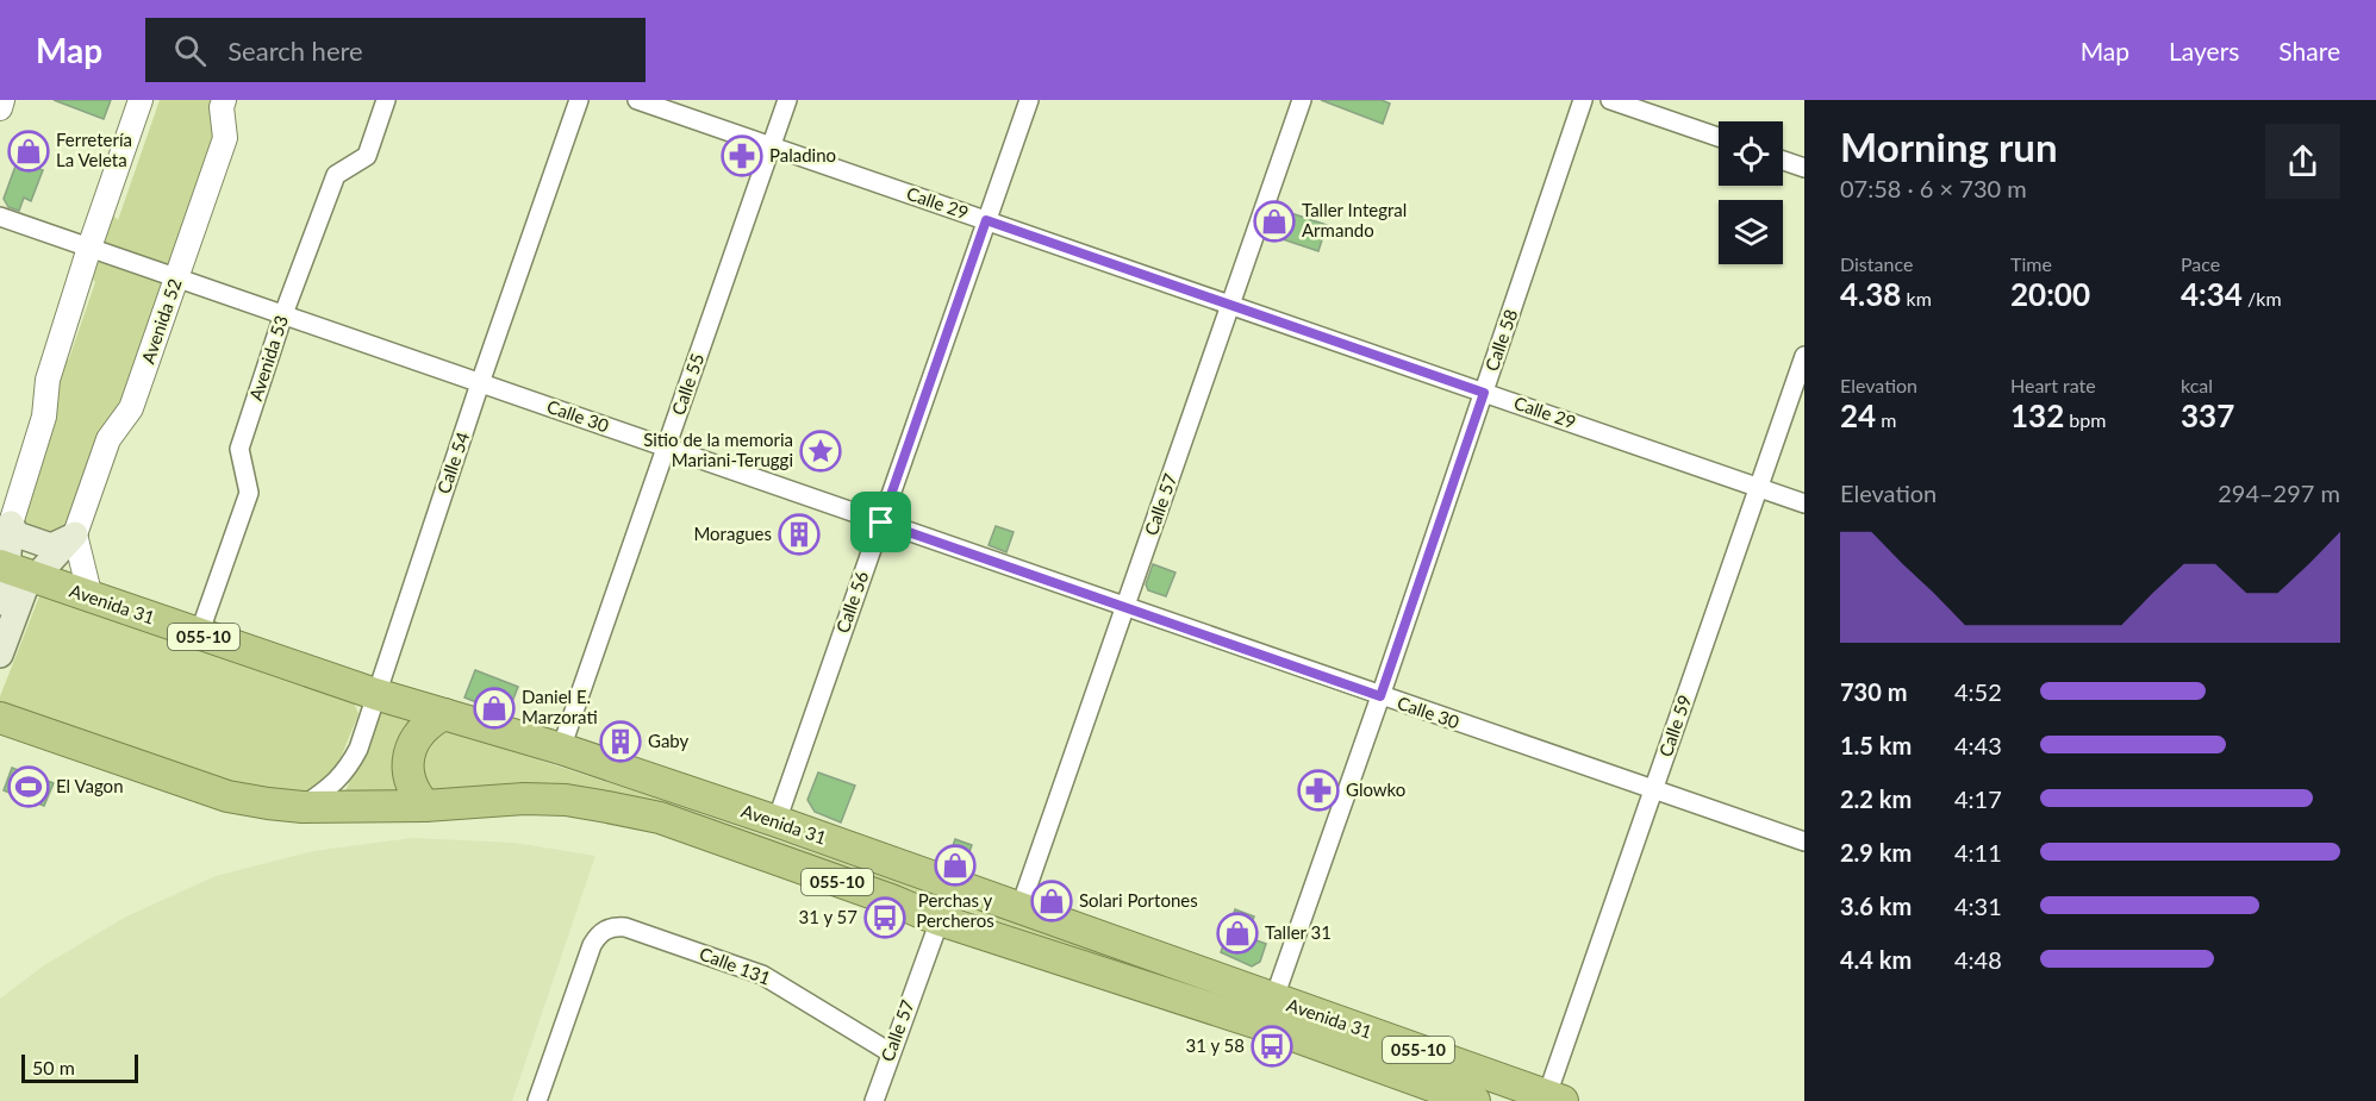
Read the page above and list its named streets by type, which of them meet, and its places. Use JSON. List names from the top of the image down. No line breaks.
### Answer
{"streets":{"highway":["Avenida 31","055-10"],"main road":["Avenida 52"],"street":["Calle 29","Calle 58","Avenida 53","Calle 55","Calle 30","Calle 54","Calle 57","Calle 56","Calle 59","Calle 131"]},"crossings":[["Calle 29","Calle 58"],["Calle 29","Calle 55"],["Calle 29","Calle 57"],["Calle 29","Calle 56"],["Calle 29","Calle 59"],["Avenida 52","Calle 30"],["Avenida 52","Avenida 31"],["Calle 58","Calle 30"],["Calle 58","Avenida 31"],["Avenida 53","Calle 30"],["Avenida 53","Avenida 31"],["Calle 55","Calle 30"],["Calle 55","Avenida 31"],["Calle 30","Calle 54"],["Calle 30","Calle 57"],["Calle 30","Calle 56"],["Calle 30","Calle 59"],["Calle 54","Avenida 31"],["Calle 57","Avenida 31"],["Calle 57","Calle 131"],["Calle 56","Avenida 31"],["Avenida 31","Calle 59"]],"places":{"shop":["Ferretería La Veleta","Taller Integral Armando","Daniel E. Marzorati","Perchas y Percheros","Solari Portones","Taller 31"],"pharmacy":["Paladino","Glowko"],"place":["Sitio de la memoria Mariani-Teruggi"],"building":["Moragues","Gaby"],"sports":["El Vagon"],"bus stop":["31 y 57","31 y 58"]},"scale_bar":"50 m","page":{"header":"Map","search":"Search here","nav":["Map","Layers","Share"],"heading":["Morning run","07:58 · 6 × 730 m"],"stats":[["Distance","4.38 km"],["Time","20:00"],["Pace","4:34 /km"],["Elevation","24 m"],["Heart rate","132 bpm"],["kcal","337"]],"chart":["Elevation","294–297 m"],"list":[{"name":"730 m","note":"4:52"},{"name":"1.5 km","note":"4:43"},{"name":"2.2 km","note":"4:17"},{"name":"2.9 km","note":"4:11"},{"name":"3.6 km","note":"4:31"},{"name":"4.4 km","note":"4:48"}],"scale":"50 m"}}
